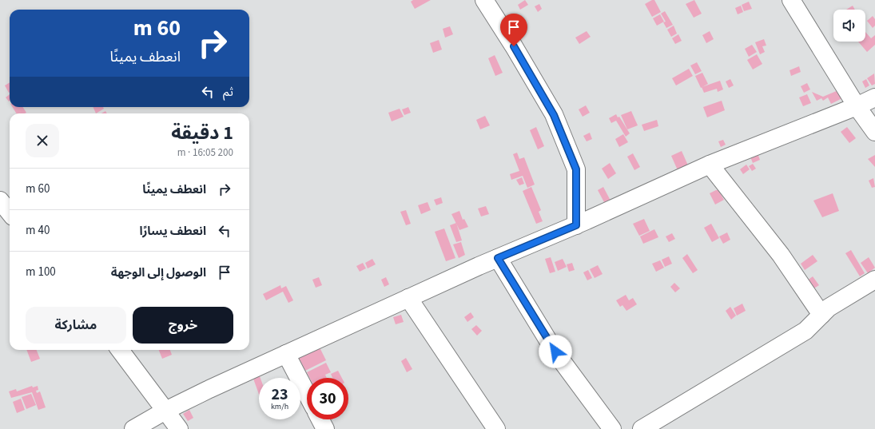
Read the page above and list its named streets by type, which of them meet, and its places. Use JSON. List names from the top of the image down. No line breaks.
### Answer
{"page":{"turn":["60 m","انعطف يمينًا"],"then":"ثم","heading":["1 دقيقة","200 m · 16:05"],"list":[{"name":"انعطف يمينًا","value":"60 m"},{"name":"انعطف يسارًا","value":"40 m"},{"name":"الوصول إلى الوجهة","value":"100 m"}],"buttons":["خروج","مشاركة"],"speed":"23 km/h","limit":"30"}}
